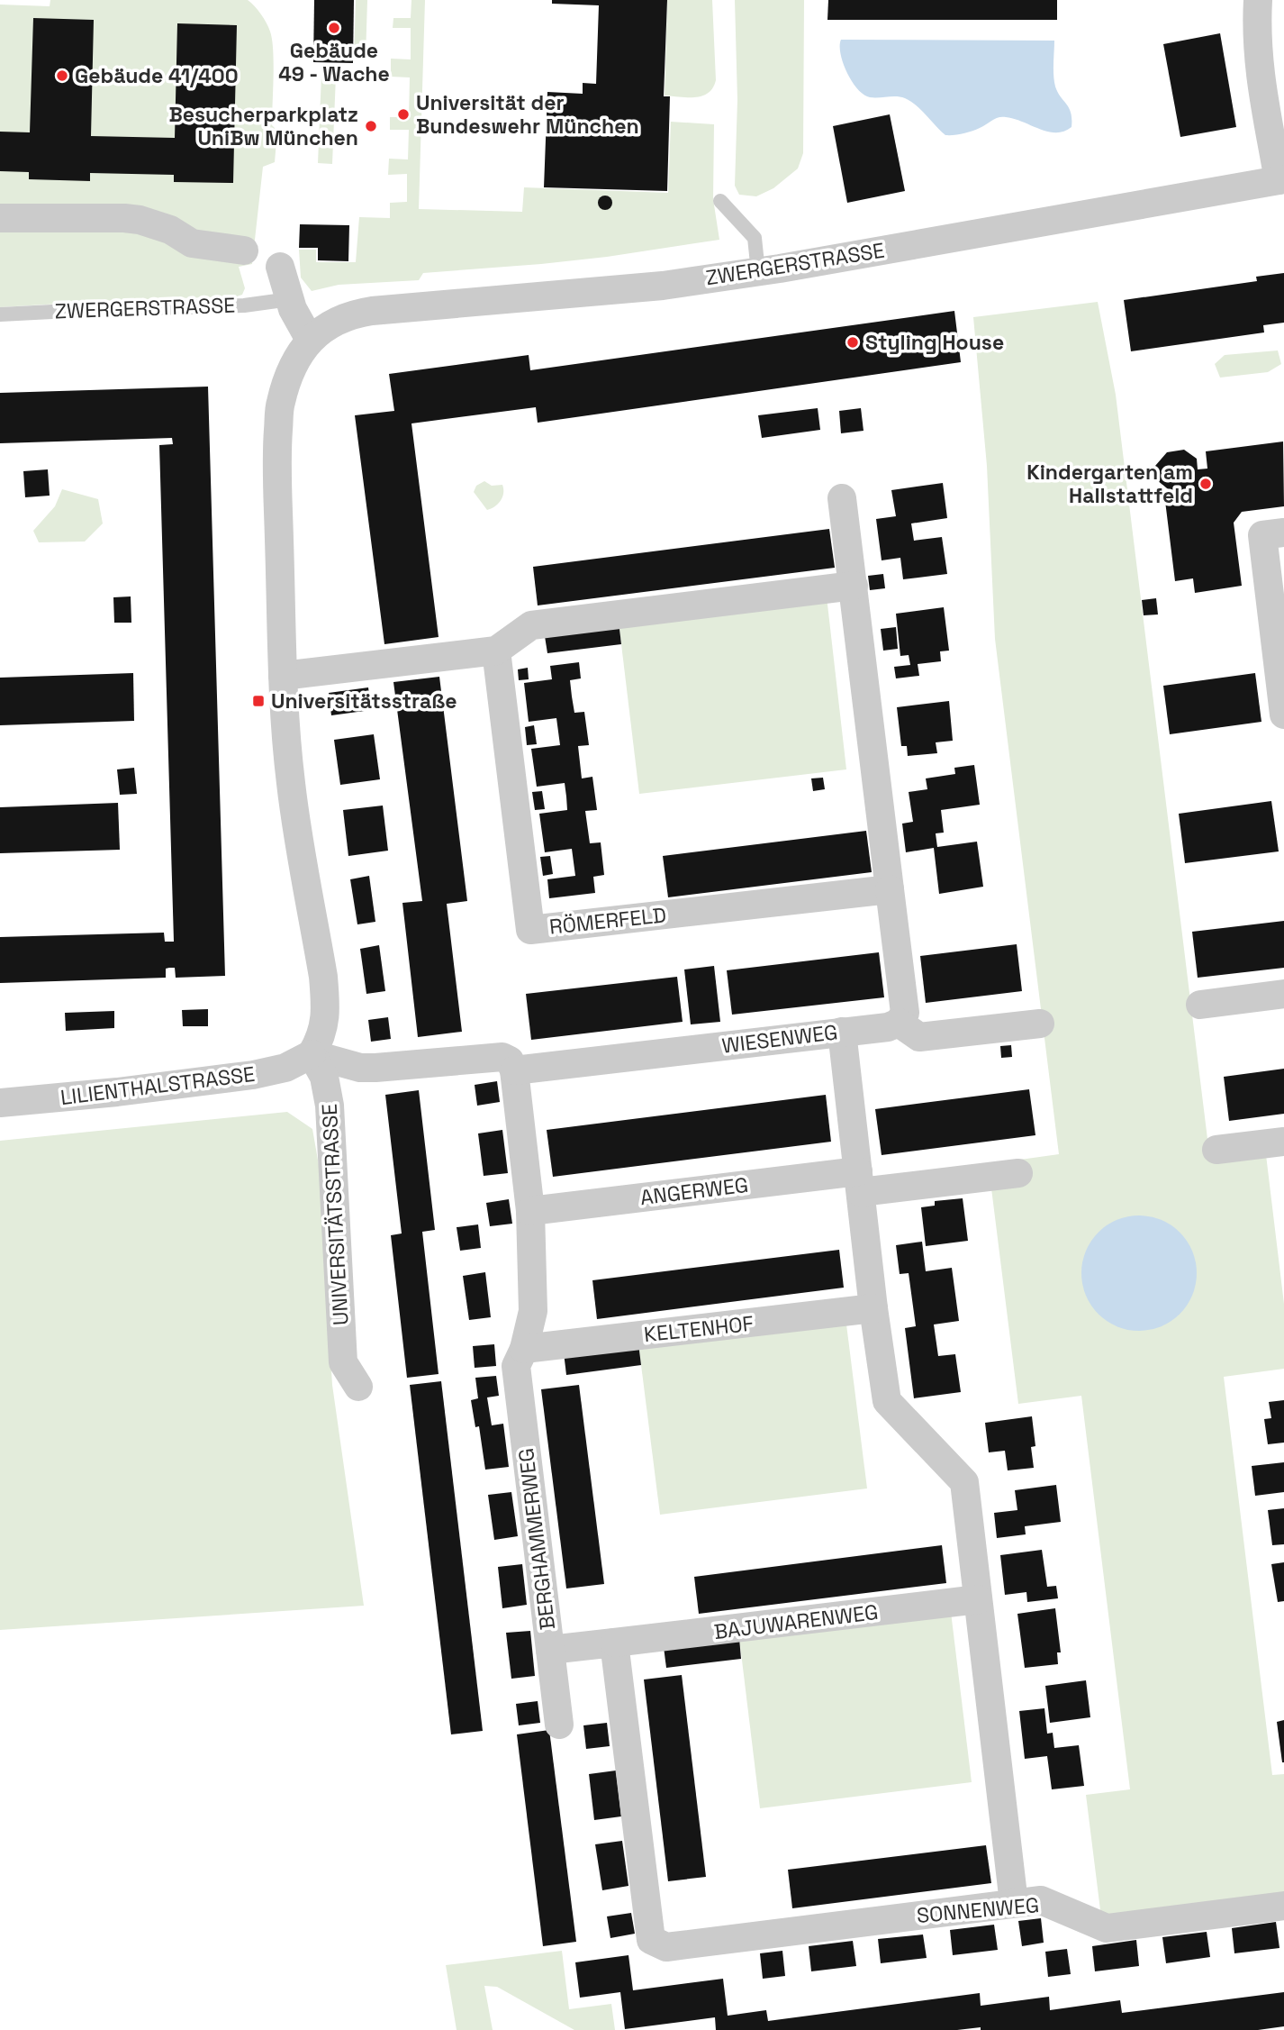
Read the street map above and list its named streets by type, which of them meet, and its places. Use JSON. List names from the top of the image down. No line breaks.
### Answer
{"streets":{"street":["ZWERGERSTRASSE","RÖMERFELD","WIESENWEG","LILIENTHALSTRASSE","ANGERWEG","UNIVERSITÄTSSTRASSE","KELTENHOF","BERGHAMMERWEG","BAJUWARENWEG","SONNENWEG"]},"crossings":[["WIESENWEG","LILIENTHALSTRASSE"],["WIESENWEG","UNIVERSITÄTSSTRASSE"],["WIESENWEG","BERGHAMMERWEG"],["LILIENTHALSTRASSE","UNIVERSITÄTSSTRASSE"],["ANGERWEG","BERGHAMMERWEG"],["KELTENHOF","BERGHAMMERWEG"],["BERGHAMMERWEG","BAJUWARENWEG"],["BERGHAMMERWEG","SONNENWEG"],["BAJUWARENWEG","SONNENWEG"]],"places":{"other":["Gebäude 49 - Wache","Gebäude 41/400","Universität der Bundeswehr München","Besucherparkplatz UniBw München","Styling House","Kindergarten am Hallstattfeld"],"transit":["Universitätsstraße"]}}
